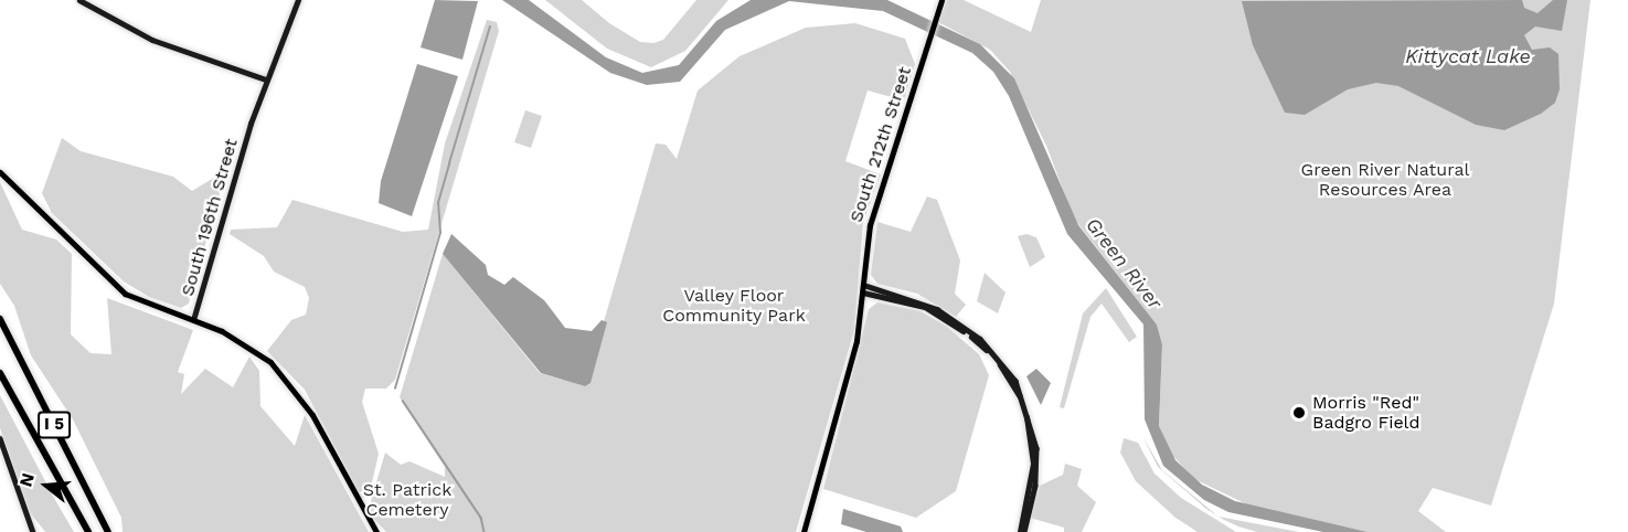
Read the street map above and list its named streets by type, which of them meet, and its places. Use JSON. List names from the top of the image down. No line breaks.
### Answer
{"streets":{"highway":["I 5"],"main road":["South 212th Street","South 196th Street"]},"water":["Kittycat Lake","Green River"],"parks":["Green River Natural Resources Area","Valley Floor Community Park","St. Patrick Cemetery"],"places":["Morris \"Red\" Badgro Field"],"north":"left"}
